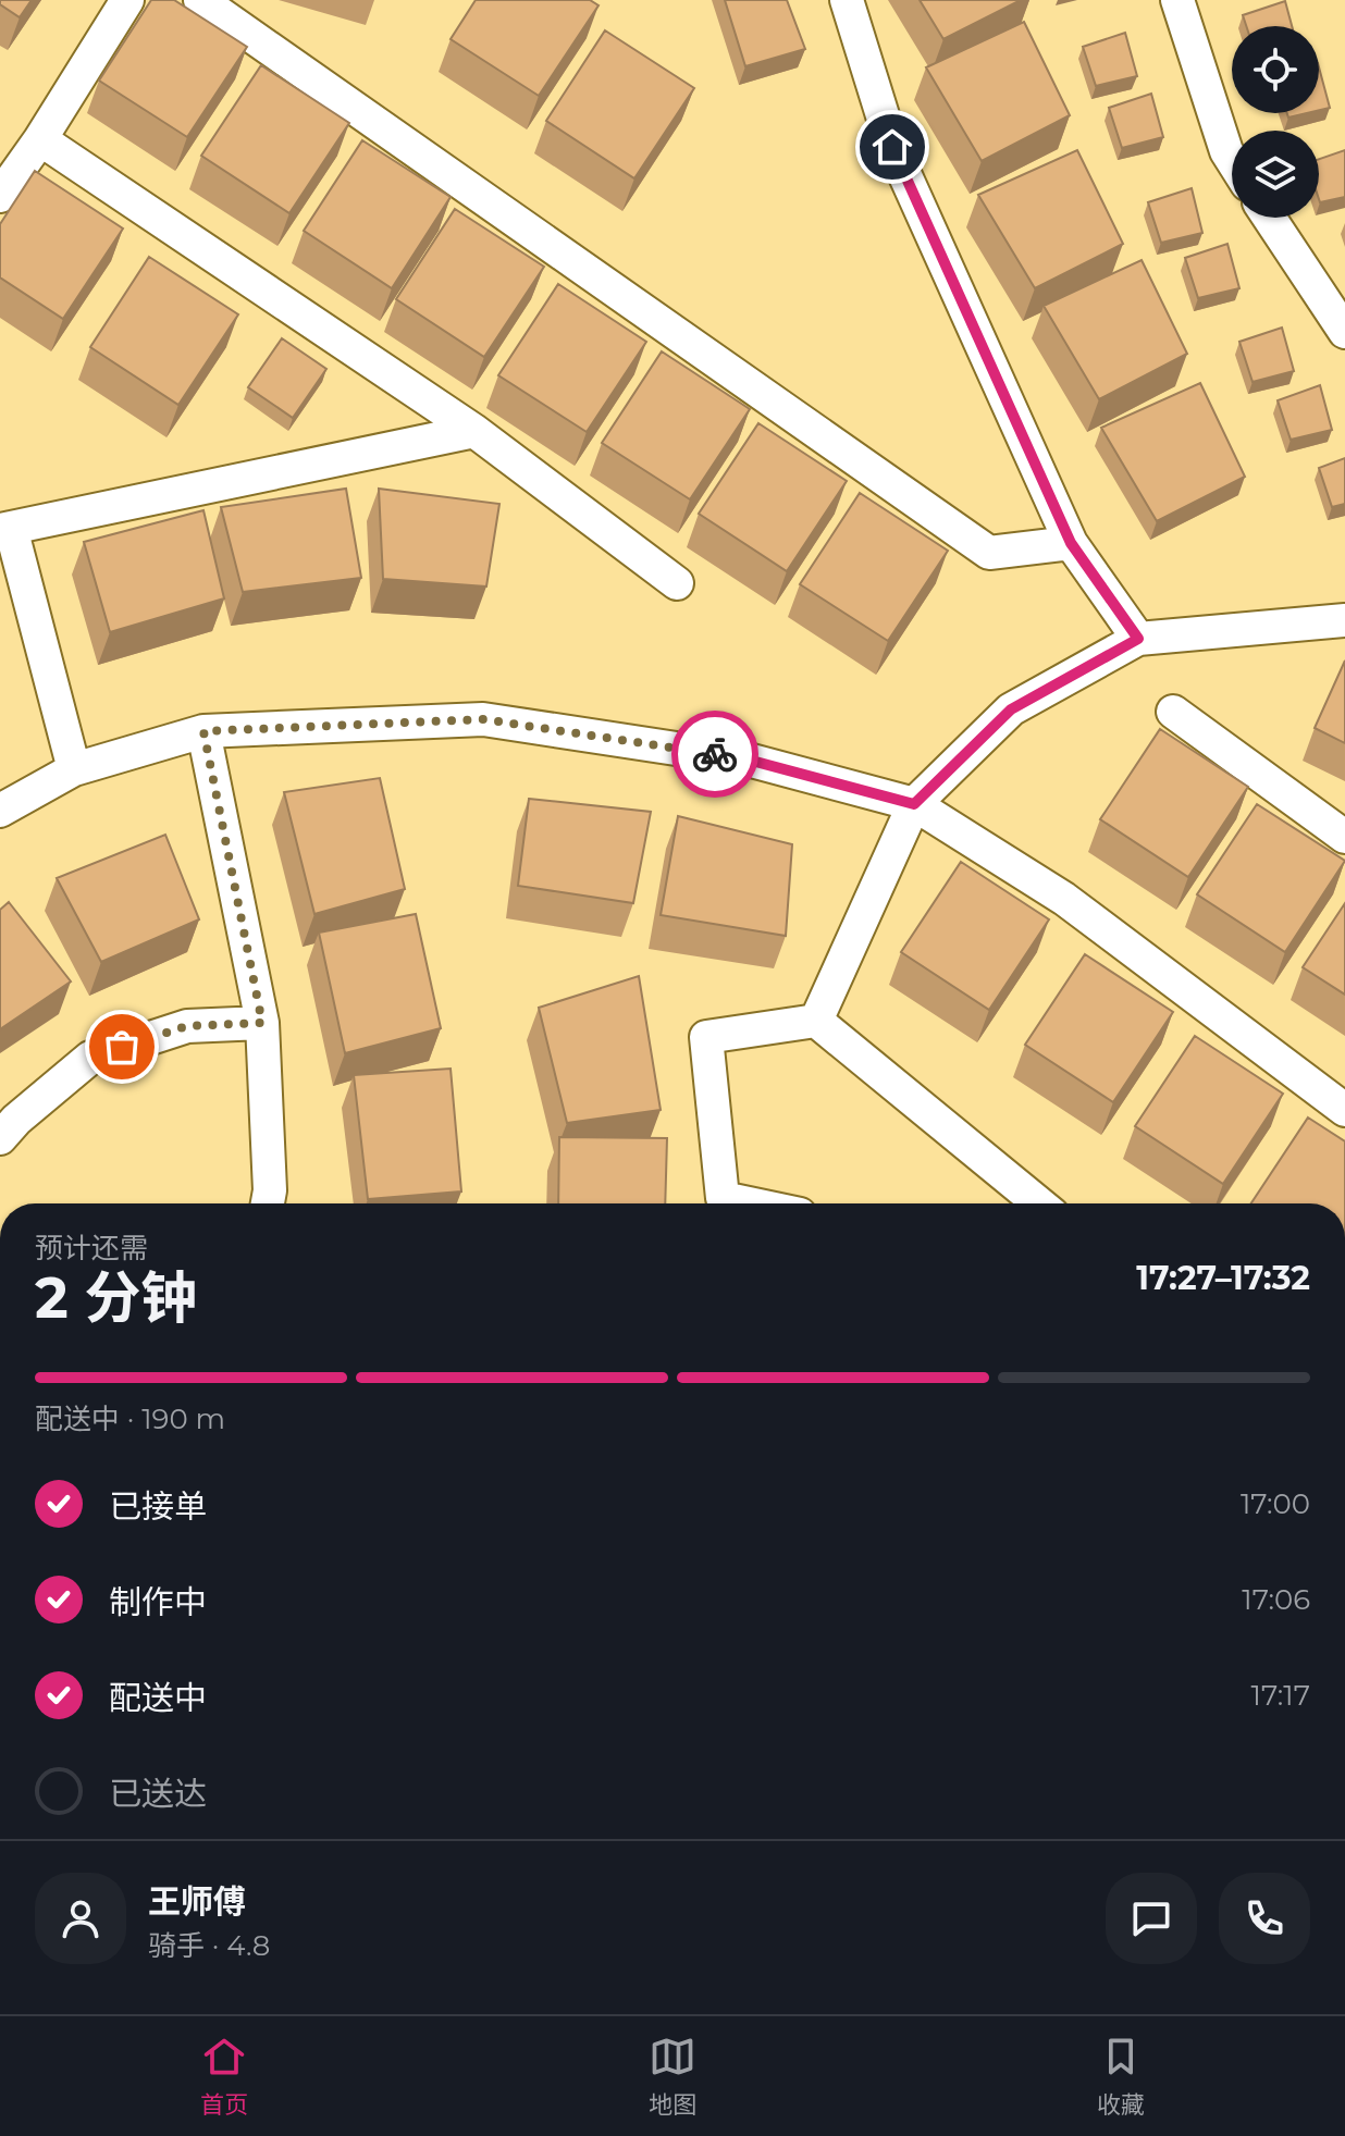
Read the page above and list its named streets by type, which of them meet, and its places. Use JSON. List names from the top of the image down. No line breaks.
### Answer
{"page":{"heading":["2 分钟","预计还需","17:27–17:32"],"panel":["王师傅","骑手 · 4.8"],"bar":"配送中 · 190 m","list":[["已接单","17:00"],["制作中","17:06"],["配送中","17:17"],"已送达"],"tabs":["首页","地图","收藏"]}}
